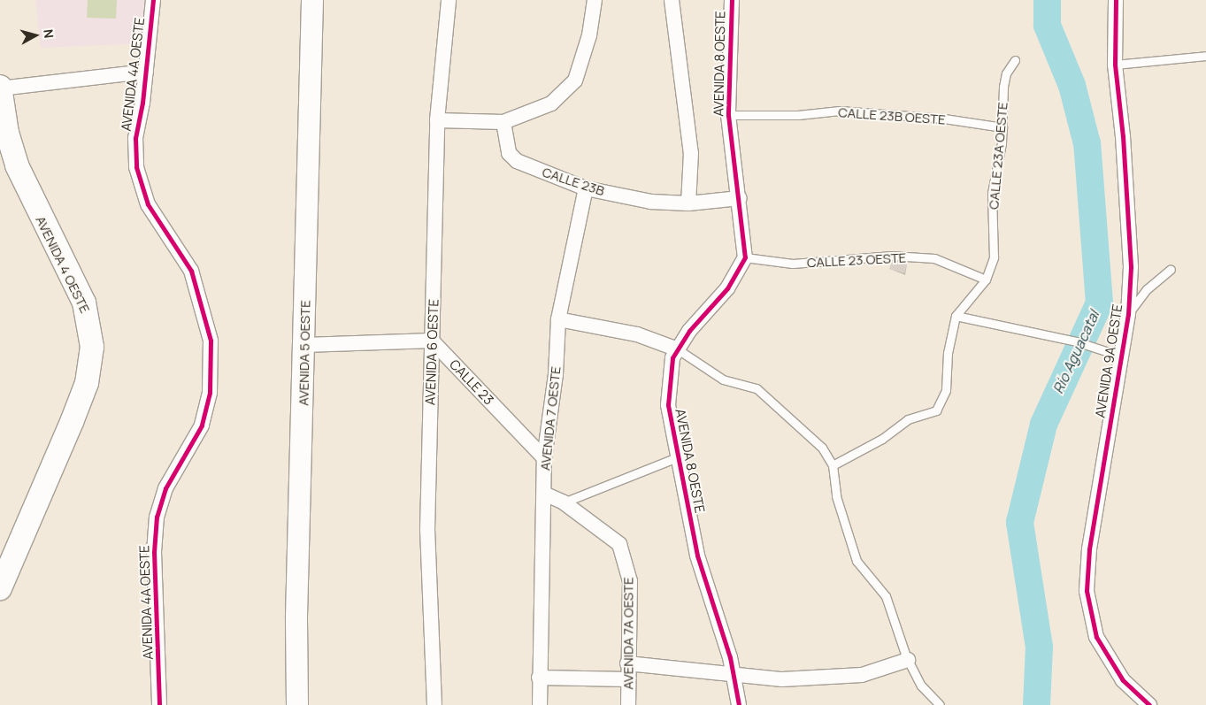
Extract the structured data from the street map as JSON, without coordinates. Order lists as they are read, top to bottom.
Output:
{
  "streets": {
    "main road": ["AVENIDA 4 OESTE"],
    "street": [
      "AVENIDA 8 OESTE",
      "AVENIDA 4A OESTE",
      "CALLE 23B",
      "AVENIDA 6 OESTE",
      "AVENIDA 5 OESTE",
      "AVENIDA 9A OESTE",
      "CALLE 23",
      "AVENIDA 7 OESTE",
      "AVENIDA 7A OESTE"
    ],
    "lane": ["CALLE 23B OESTE", "CALLE 23A OESTE", "CALLE 23 OESTE"]
  },
  "crossings": [
    ["AVENIDA 8 OESTE", "CALLE 23B OESTE"],
    ["AVENIDA 8 OESTE", "CALLE 23B"],
    ["AVENIDA 8 OESTE", "CALLE 23 OESTE"],
    ["CALLE 23B OESTE", "CALLE 23A OESTE"],
    ["CALLE 23A OESTE", "CALLE 23 OESTE"],
    ["CALLE 23B", "AVENIDA 7 OESTE"],
    ["AVENIDA 6 OESTE", "CALLE 23"],
    ["CALLE 23", "AVENIDA 7 OESTE"],
    ["AVENIDA 7 OESTE", "AVENIDA 7A OESTE"]
  ],
  "water": ["Río Aguacatal"],
  "north": "right"
}
